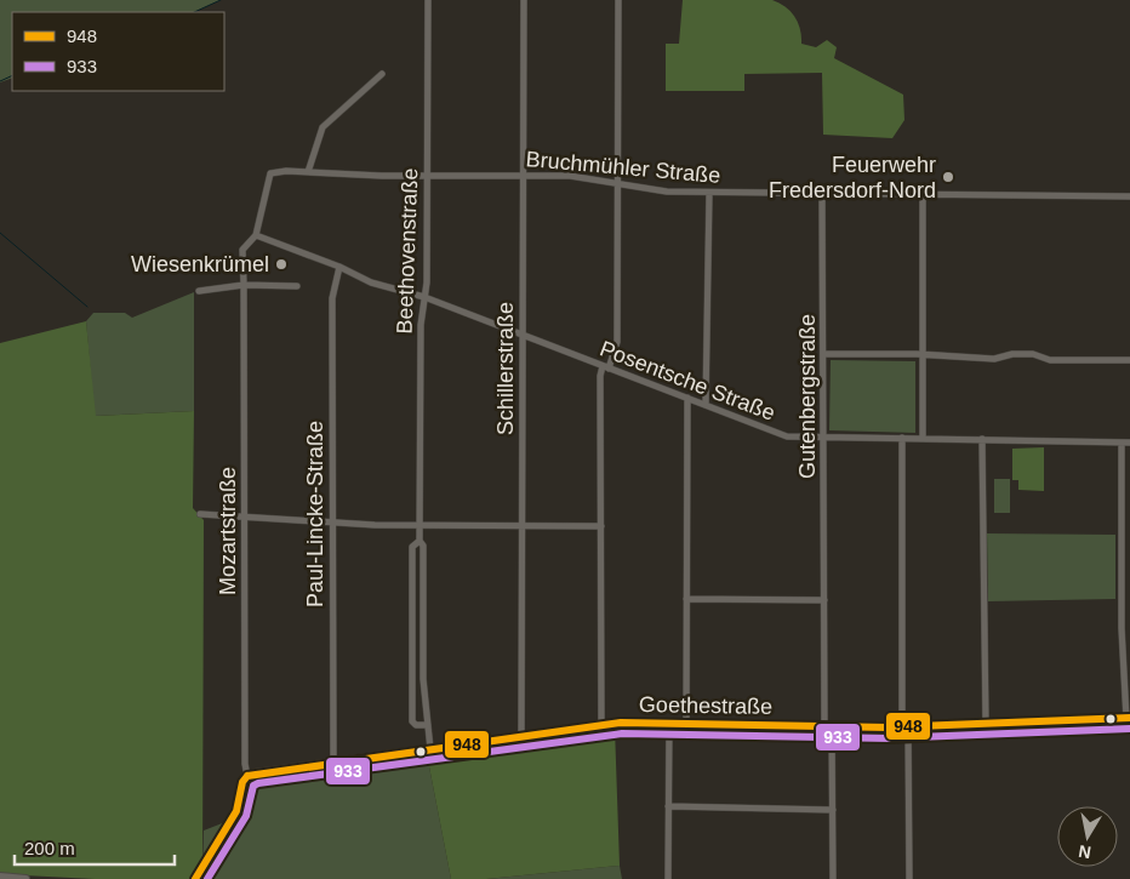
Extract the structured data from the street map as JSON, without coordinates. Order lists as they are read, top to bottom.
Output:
{
  "streets": {
    "street": [
      "Bruchmühler Straße",
      "Beethovenstraße",
      "Schillerstraße",
      "Posentsche Straße",
      "Gutenbergstraße",
      "Paul-Lincke-Straße",
      "Mozartstraße",
      "Goethestraße"
    ]
  },
  "crossings": [
    ["Bruchmühler Straße", "Beethovenstraße"],
    ["Bruchmühler Straße", "Schillerstraße"],
    ["Bruchmühler Straße", "Posentsche Straße"],
    ["Bruchmühler Straße", "Gutenbergstraße"],
    ["Bruchmühler Straße", "Mozartstraße"],
    ["Beethovenstraße", "Posentsche Straße"],
    ["Beethovenstraße", "Goethestraße"],
    ["Schillerstraße", "Posentsche Straße"],
    ["Schillerstraße", "Goethestraße"],
    ["Posentsche Straße", "Gutenbergstraße"],
    ["Posentsche Straße", "Paul-Lincke-Straße"],
    ["Gutenbergstraße", "Goethestraße"],
    ["Paul-Lincke-Straße", "Goethestraße"],
    ["Mozartstraße", "Goethestraße"]
  ],
  "places": ["Feuerwehr Fredersdorf-Nord", "Wiesenkrümel"],
  "lines": ["transit line 948", "transit line 933"],
  "legend": ["948", "933"],
  "scale_bar": "200 m",
  "north": "bottom"
}
